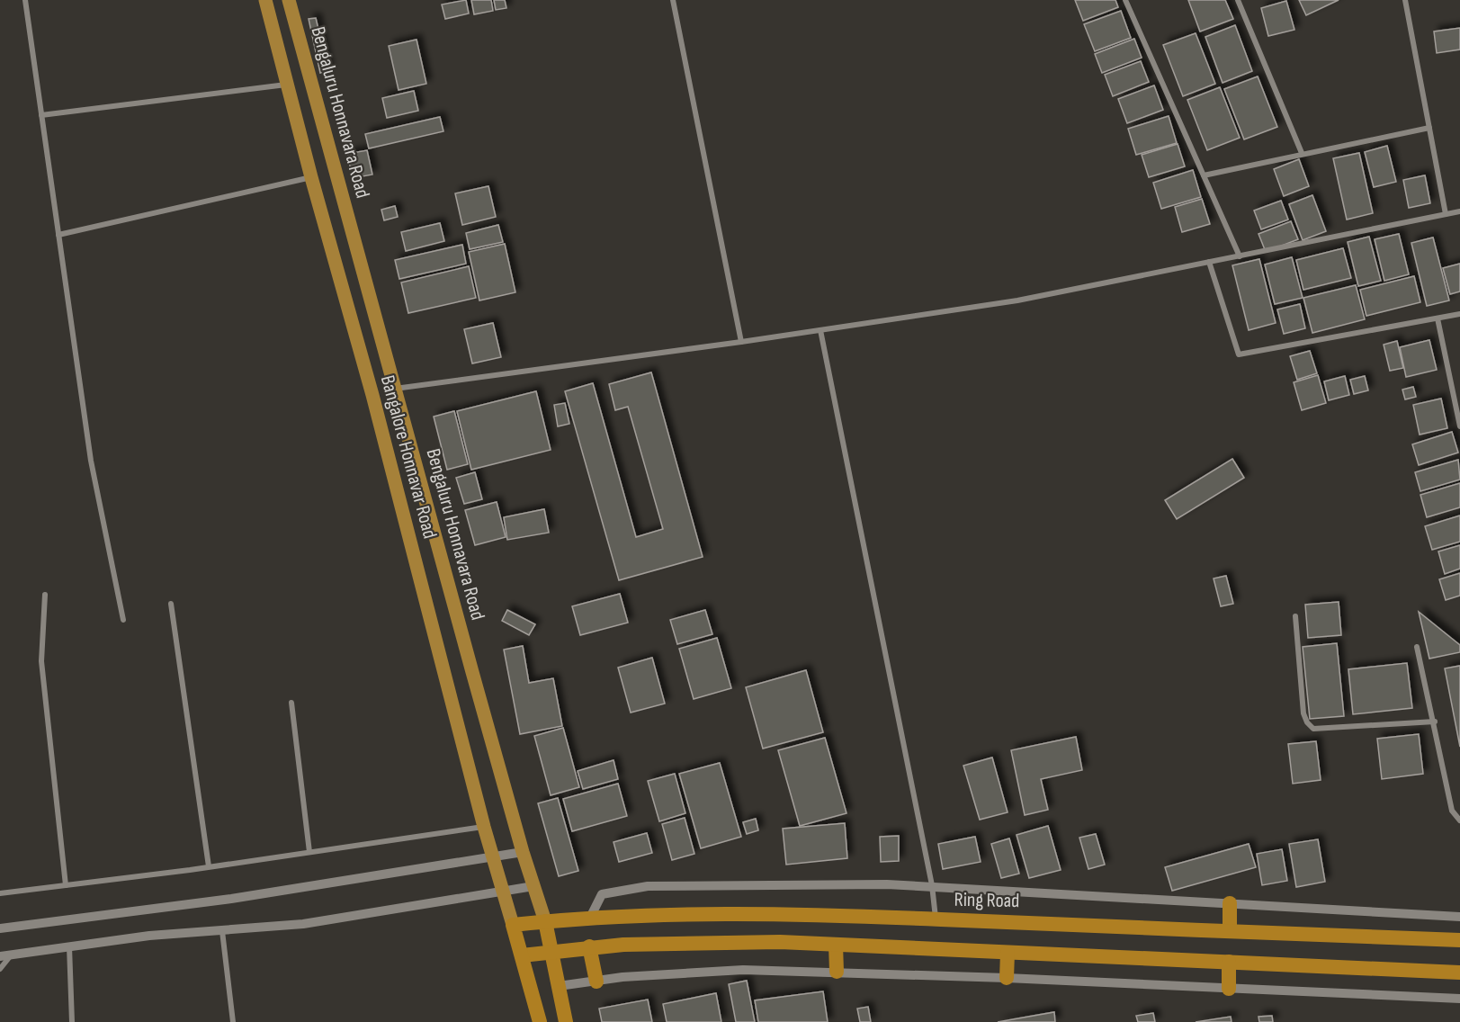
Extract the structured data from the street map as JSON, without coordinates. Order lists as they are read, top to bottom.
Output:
{
  "streets": {
    "highway": ["Ring Road"],
    "main road": ["Bengaluru Honnavara Road", "Bangalore Honnavar Road"]
  },
  "crossings": [
    ["Bengaluru Honnavara Road", "Ring Road"],
    ["Bangalore Honnavar Road", "Ring Road"]
  ]
}
